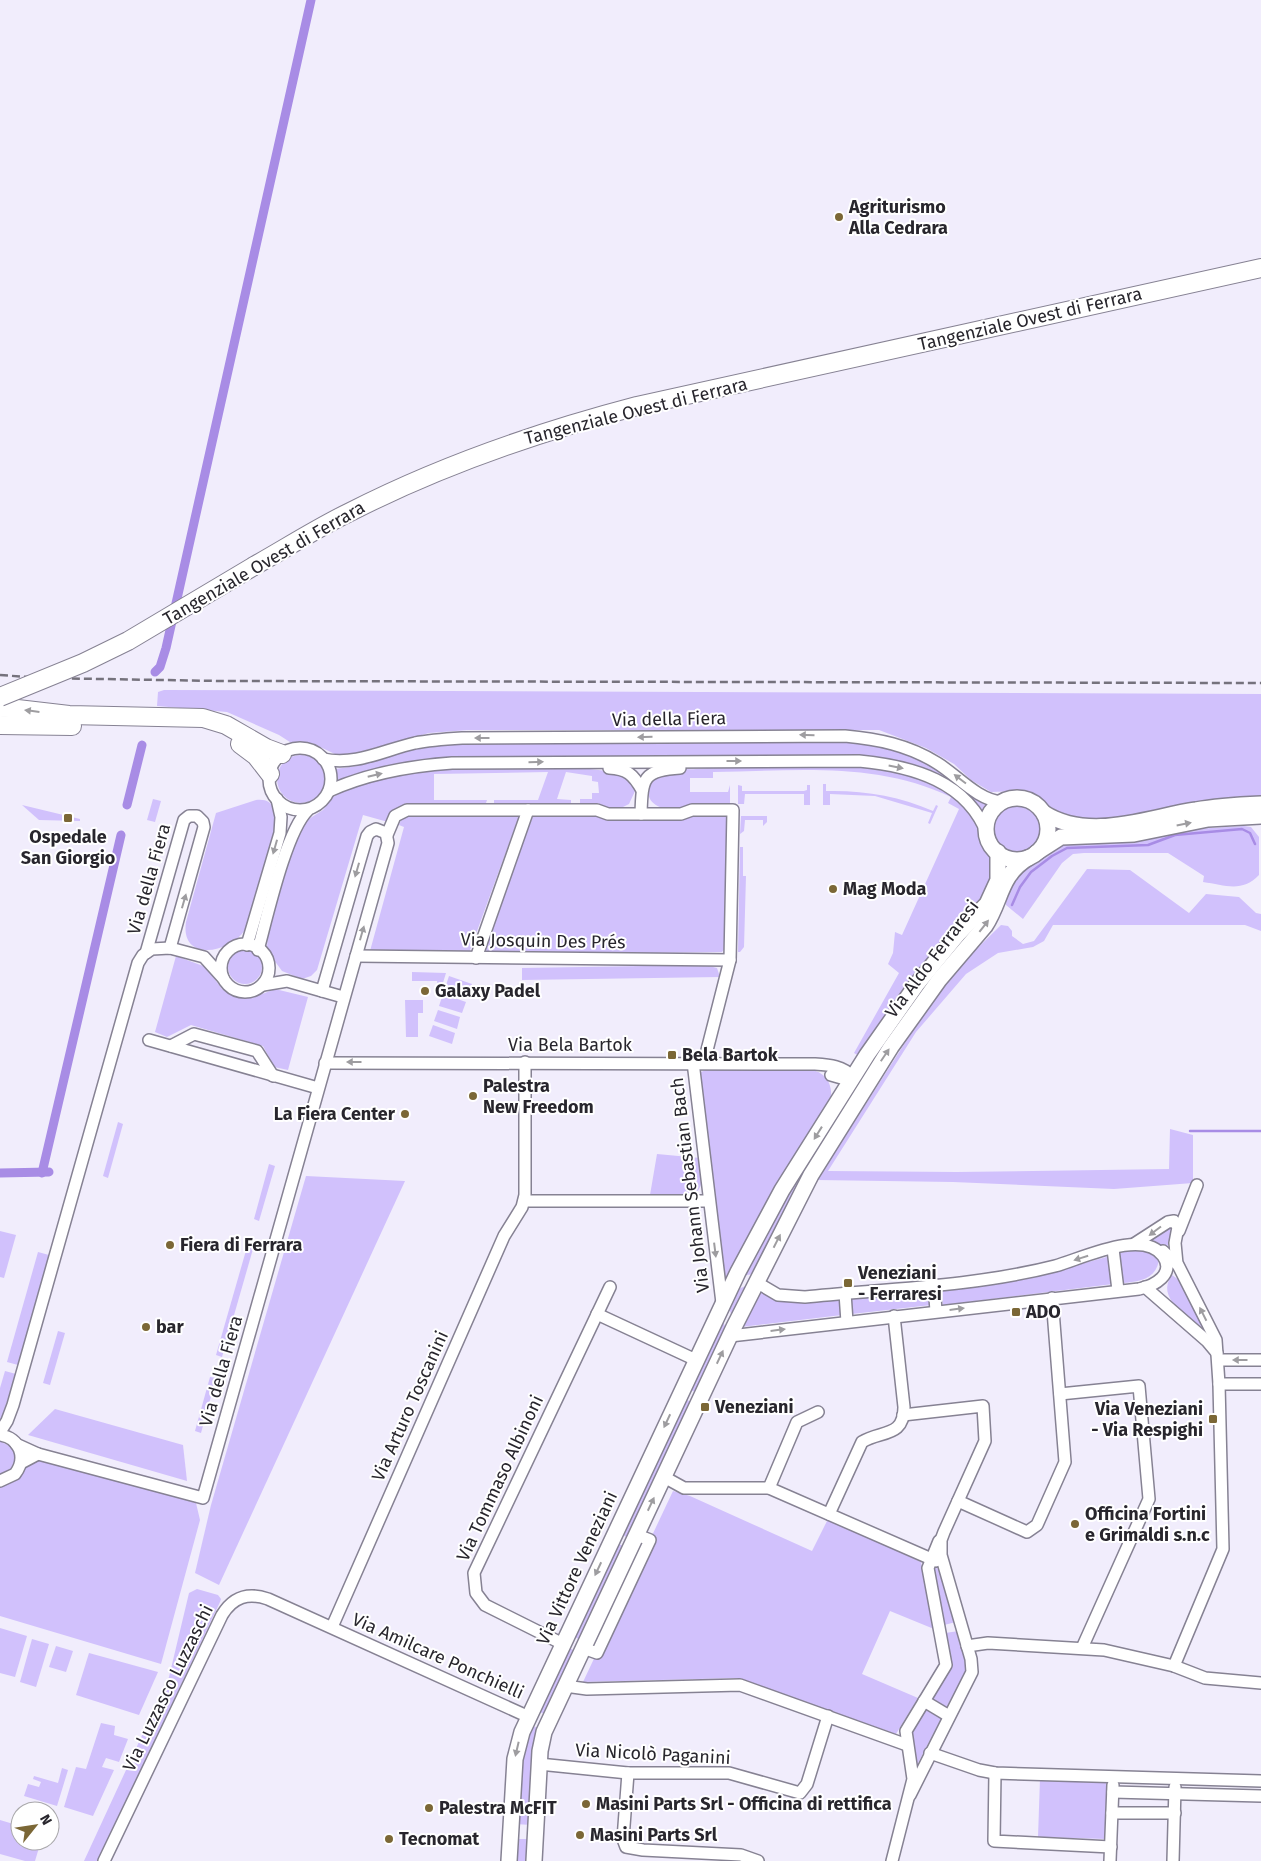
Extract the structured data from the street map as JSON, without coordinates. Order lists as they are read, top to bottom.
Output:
{
  "streets": {
    "highway": ["Tangenziale Ovest di Ferrara"],
    "main road": ["Via Aldo Ferraresi", "Via Vittore Veneziani"],
    "street": [
      "Via della Fiera",
      "Via Josquin Des Prés",
      "Via Bela Bartok",
      "Via Johann Sebastian Bach",
      "Via Arturo Toscanini",
      "Via Tommaso Albinoni",
      "Via Amilcare Ponchielli",
      "Via Luzzasco Luzzaschi",
      "Via Nicolò Paganini"
    ]
  },
  "crossings": [
    ["Via della Fiera", "Via Josquin Des Prés"],
    ["Via della Fiera", "Via Aldo Ferraresi"],
    ["Via della Fiera", "Via Bela Bartok"],
    ["Via della Fiera", "Via Johann Sebastian Bach"],
    ["Via Josquin Des Prés", "Via Johann Sebastian Bach"],
    ["Via Aldo Ferraresi", "Via Bela Bartok"],
    ["Via Aldo Ferraresi", "Via Vittore Veneziani"],
    ["Via Bela Bartok", "Via Johann Sebastian Bach"],
    ["Via Bela Bartok", "Via Arturo Toscanini"],
    ["Via Johann Sebastian Bach", "Via Vittore Veneziani"],
    ["Via Arturo Toscanini", "Via Amilcare Ponchielli"],
    ["Via Arturo Toscanini", "Via Luzzasco Luzzaschi"],
    ["Via Tommaso Albinoni", "Via Vittore Veneziani"],
    ["Via Vittore Veneziani", "Via Amilcare Ponchielli"],
    ["Via Amilcare Ponchielli", "Via Luzzasco Luzzaschi"]
  ],
  "places": {
    "other": [
      "Agriturismo Alla Cedrara",
      "Mag Moda",
      "Galaxy Padel",
      "Palestra New Freedom",
      "La Fiera Center",
      "Fiera di Ferrara",
      "bar",
      "Officina Fortini e Grimaldi s.n.c",
      "Masini Parts Srl - Officina di rettifica",
      "Palestra McFIT",
      "Masini Parts Srl",
      "Tecnomat"
    ],
    "transit": [
      "Ospedale San Giorgio",
      "Bela Bartok",
      "Veneziani - Ferraresi",
      "ADO",
      "Veneziani",
      "Via Veneziani - Via Respighi"
    ]
  },
  "north": "top right"
}
